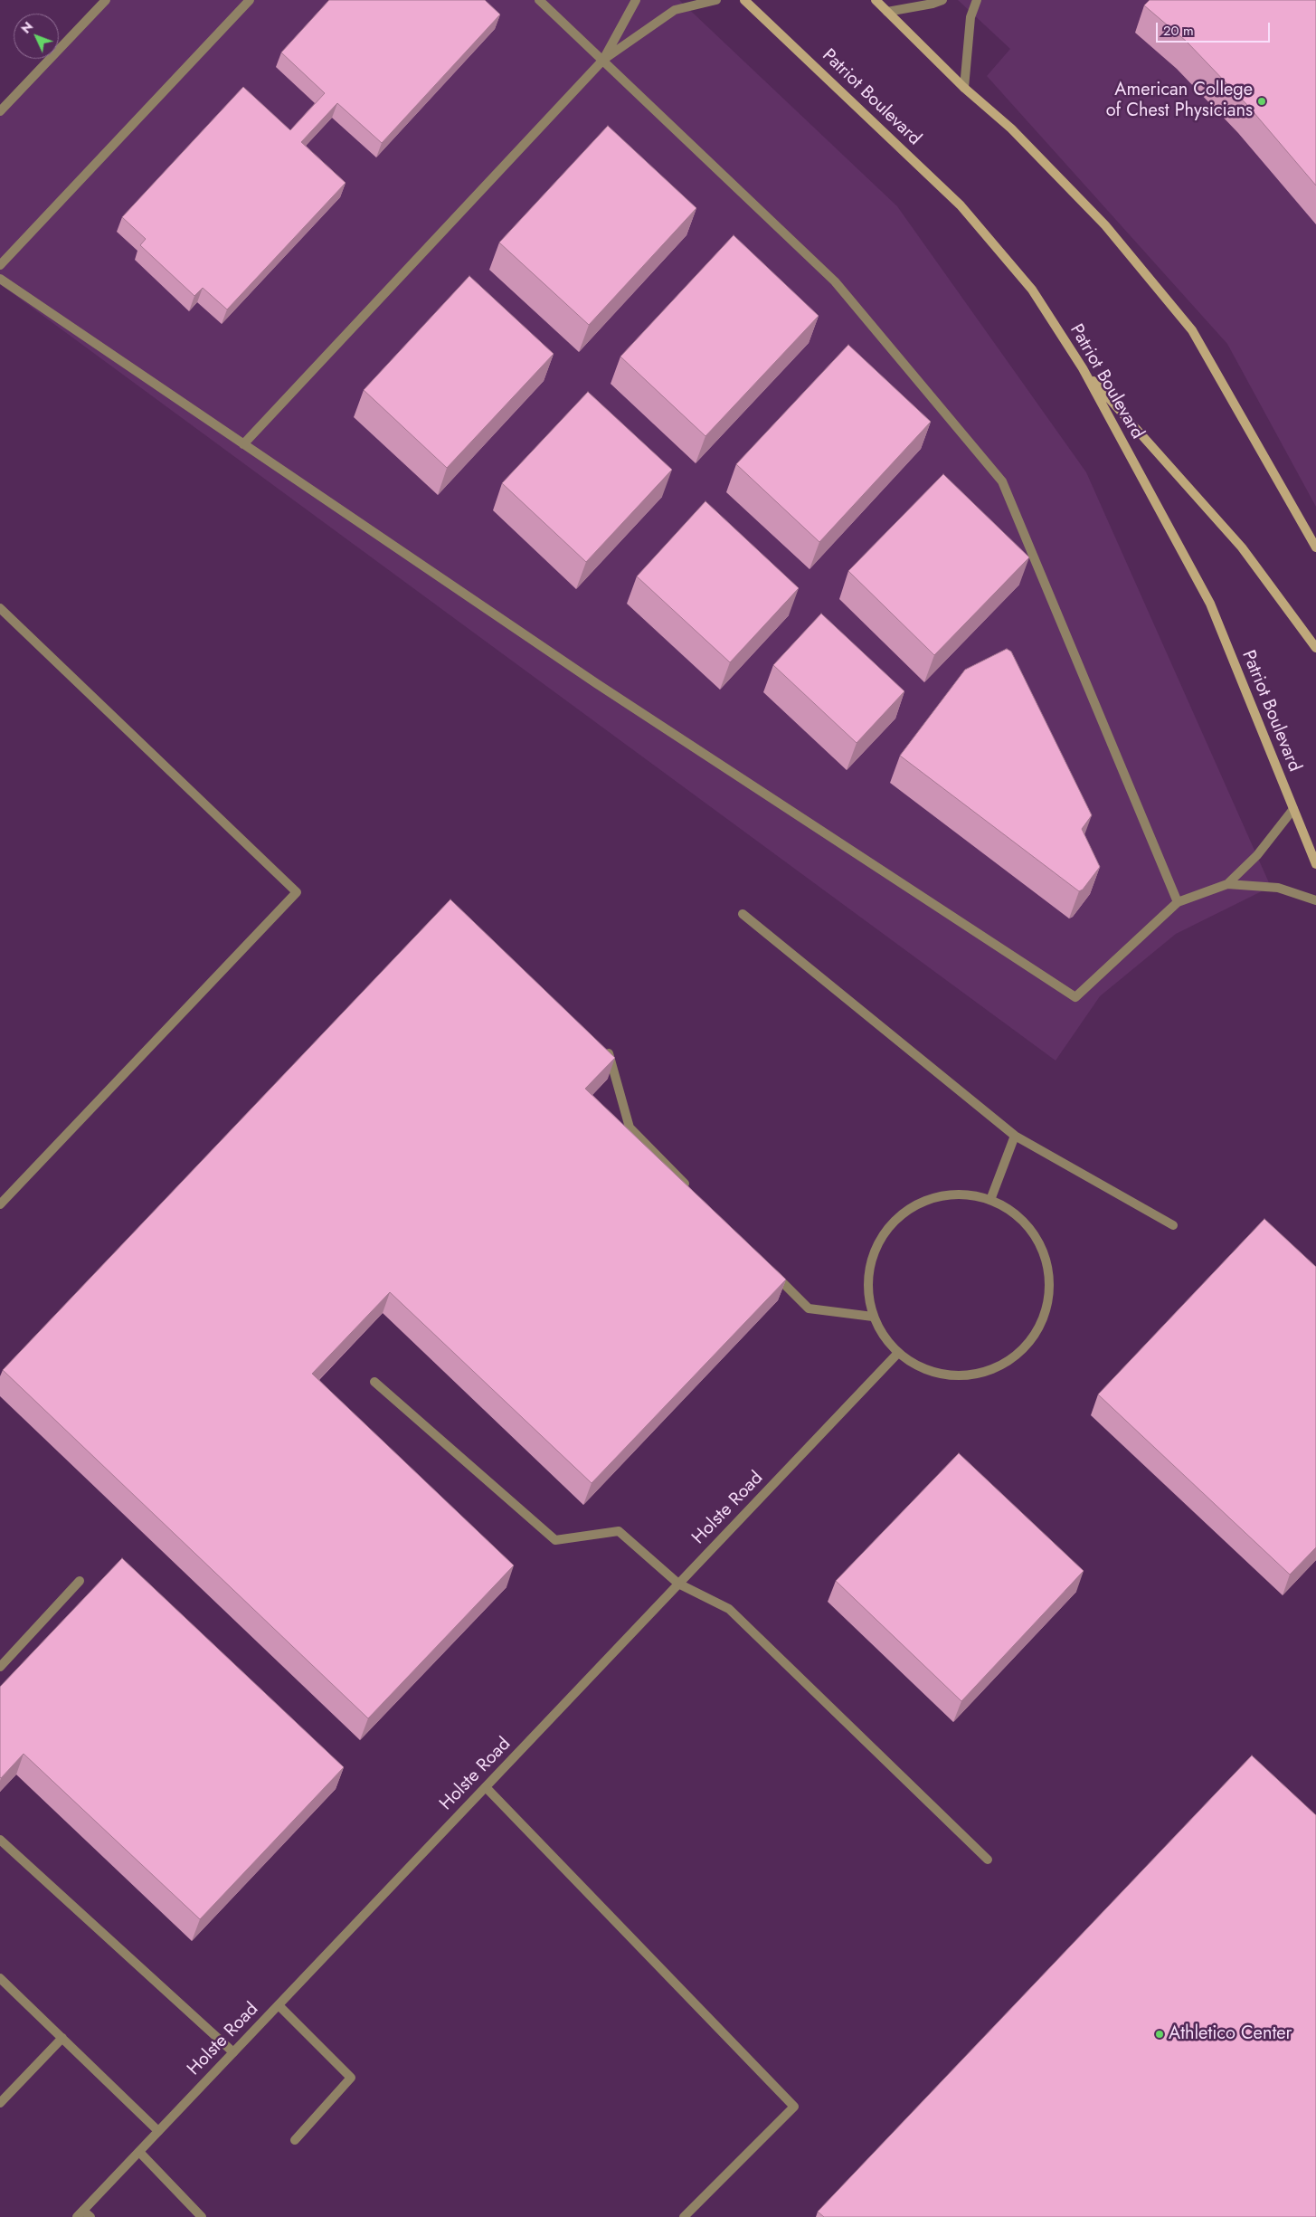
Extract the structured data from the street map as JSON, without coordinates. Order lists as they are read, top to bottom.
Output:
{
  "streets": {
    "main road": ["Patriot Boulevard"],
    "street": ["Holste Road"]
  },
  "places": ["American College of Chest Physicians", "Athletico Center"],
  "scale_bar": "20 m",
  "north": "top left"
}
